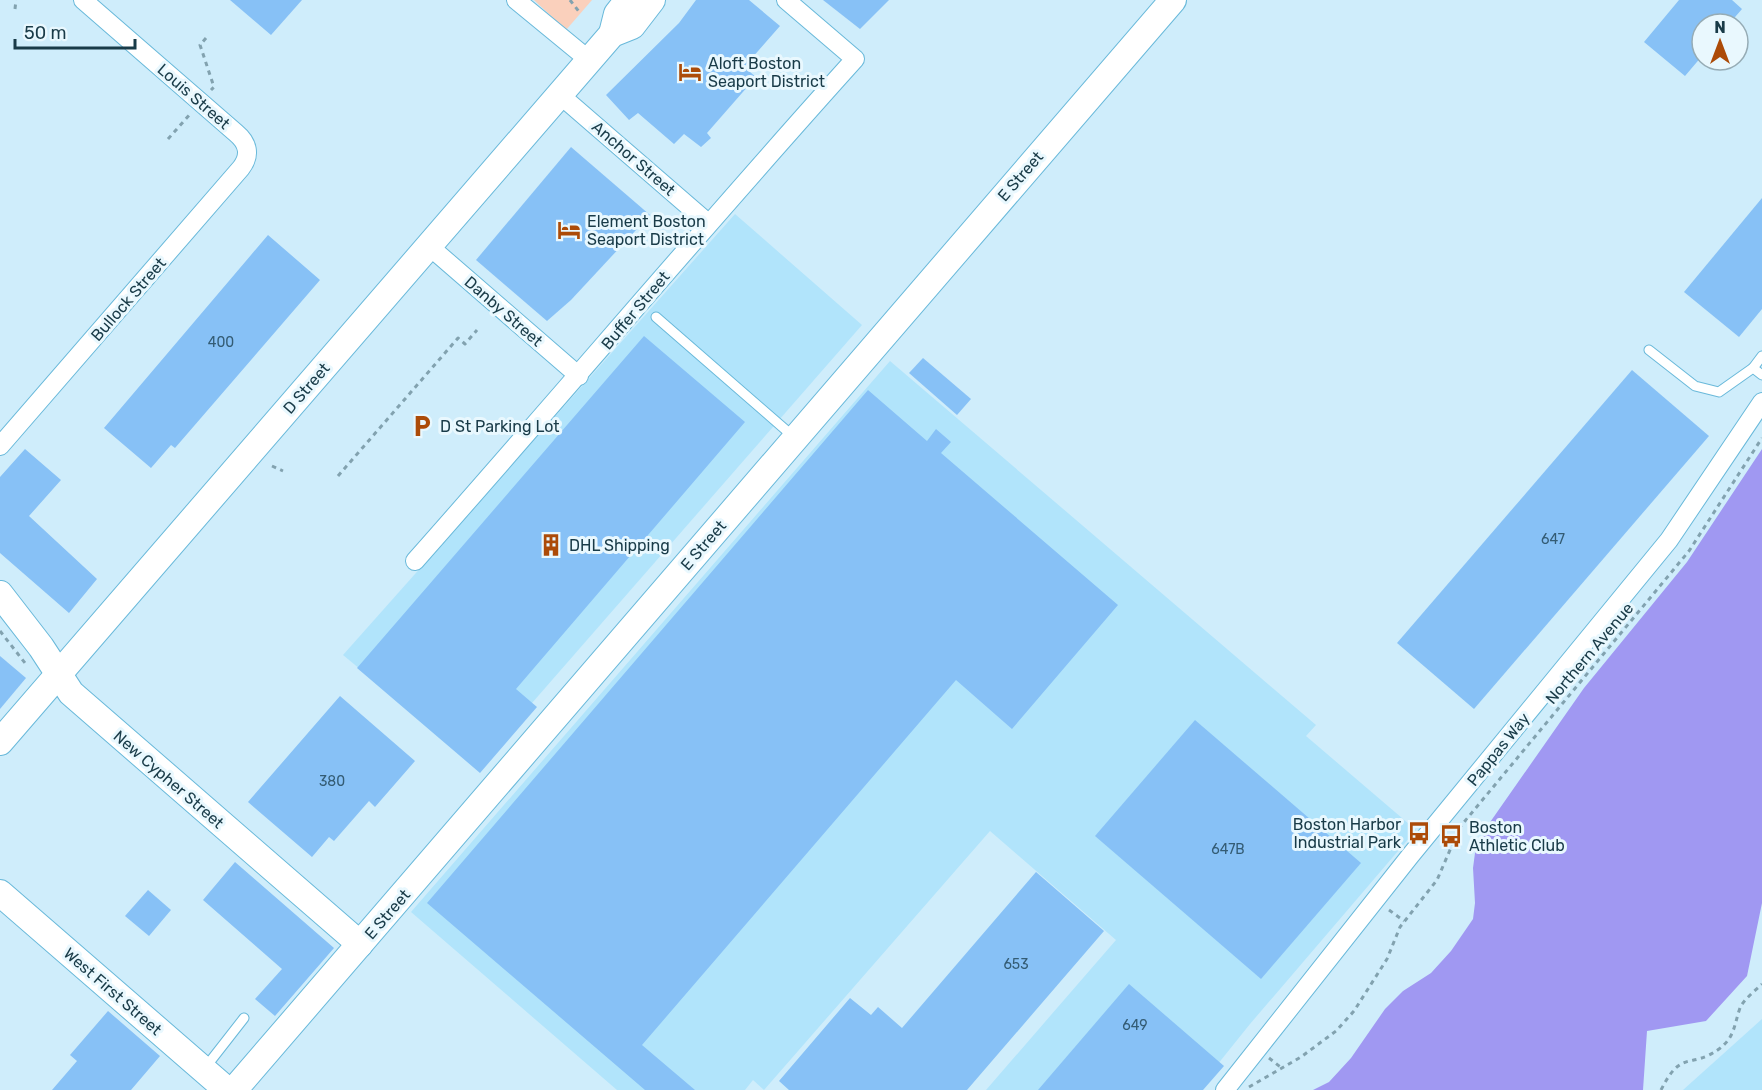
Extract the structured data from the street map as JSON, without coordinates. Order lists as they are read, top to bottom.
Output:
{
  "streets": {
    "street": [
      "Louis Street",
      "Anchor Street",
      "E Street",
      "Bullock Street",
      "Buffer Street",
      "Danby Street",
      "D Street",
      "Pappas Way",
      "New Cypher Street",
      "West First Street"
    ],
    "path": ["Northern Avenue"]
  },
  "crossings": [
    ["Louis Street", "Bullock Street"],
    ["Anchor Street", "Buffer Street"],
    ["Anchor Street", "D Street"],
    ["E Street", "New Cypher Street"],
    ["Buffer Street", "Danby Street"],
    ["Danby Street", "D Street"],
    ["D Street", "New Cypher Street"]
  ],
  "places": {
    "hotel": ["Aloft Boston Seaport District", "Element Boston Seaport District"],
    "parking": ["D St Parking Lot"],
    "building": ["DHL Shipping"],
    "bus stop": ["Boston Harbor Industrial Park", "Boston Athletic Club"]
  },
  "house_numbers": [
    "400",
    "647",
    "380",
    "647B",
    "653",
    "649"
  ],
  "scale_bar": "50 m",
  "north": "top"
}
